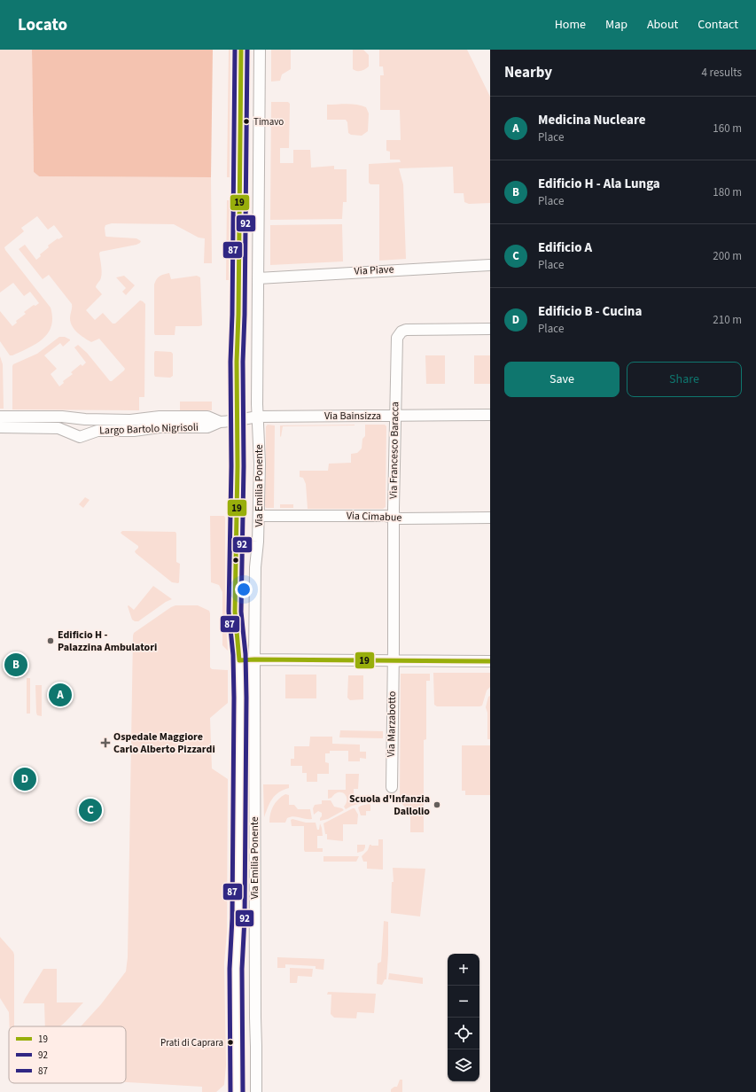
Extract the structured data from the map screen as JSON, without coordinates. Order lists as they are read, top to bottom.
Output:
{
  "streets": {
    "main road": ["Via Emilia Ponente"],
    "street": [
      "Via Piave",
      "Via Bainsizza",
      "Largo Bartolo Nigrisoli",
      "Via Francesco Baracca",
      "Via Cimabue",
      "Via Marzabotto"
    ]
  },
  "crossings": [
    ["Via Piave", "Via Emilia Ponente"],
    ["Via Bainsizza", "Largo Bartolo Nigrisoli"],
    ["Via Bainsizza", "Via Francesco Baracca"],
    ["Via Bainsizza", "Via Emilia Ponente"],
    ["Largo Bartolo Nigrisoli", "Via Emilia Ponente"],
    ["Via Francesco Baracca", "Via Cimabue"],
    ["Via Francesco Baracca", "Via Marzabotto"],
    ["Via Emilia Ponente", "Via Cimabue"]
  ],
  "places": {
    "other": [
      "Timavo",
      "Edificio H - Palazzina Ambulatori",
      "Scuola d'Infanzia Dallolio",
      "Prati di Caprara"
    ],
    "health": ["Ospedale Maggiore Carlo Alberto Pizzardi"]
  },
  "lines": ["transit line 19", "transit line 92", "transit line 87"],
  "legend": ["19", "92", "87"],
  "page": {
    "header": "Locato",
    "nav": [
      "Home",
      "Map",
      "About",
      "Contact"
    ],
    "heading": ["Nearby", "4 results"],
    "list": [
      {
        "mark": "A",
        "name": "Medicina Nucleare",
        "note": "Place",
        "value": "160 m"
      },
      {
        "mark": "B",
        "name": "Edificio H - Ala Lunga",
        "note": "Place",
        "value": "180 m"
      },
      {
        "mark": "C",
        "name": "Edificio A",
        "note": "Place",
        "value": "200 m"
      },
      {
        "mark": "D",
        "name": "Edificio B - Cucina",
        "note": "Place",
        "value": "210 m"
      }
    ],
    "buttons": ["Save", "Share"],
    "pins": [
      "B",
      "A",
      "D",
      "C"
    ],
    "map_buttons": ["+", "−"]
  }
}
